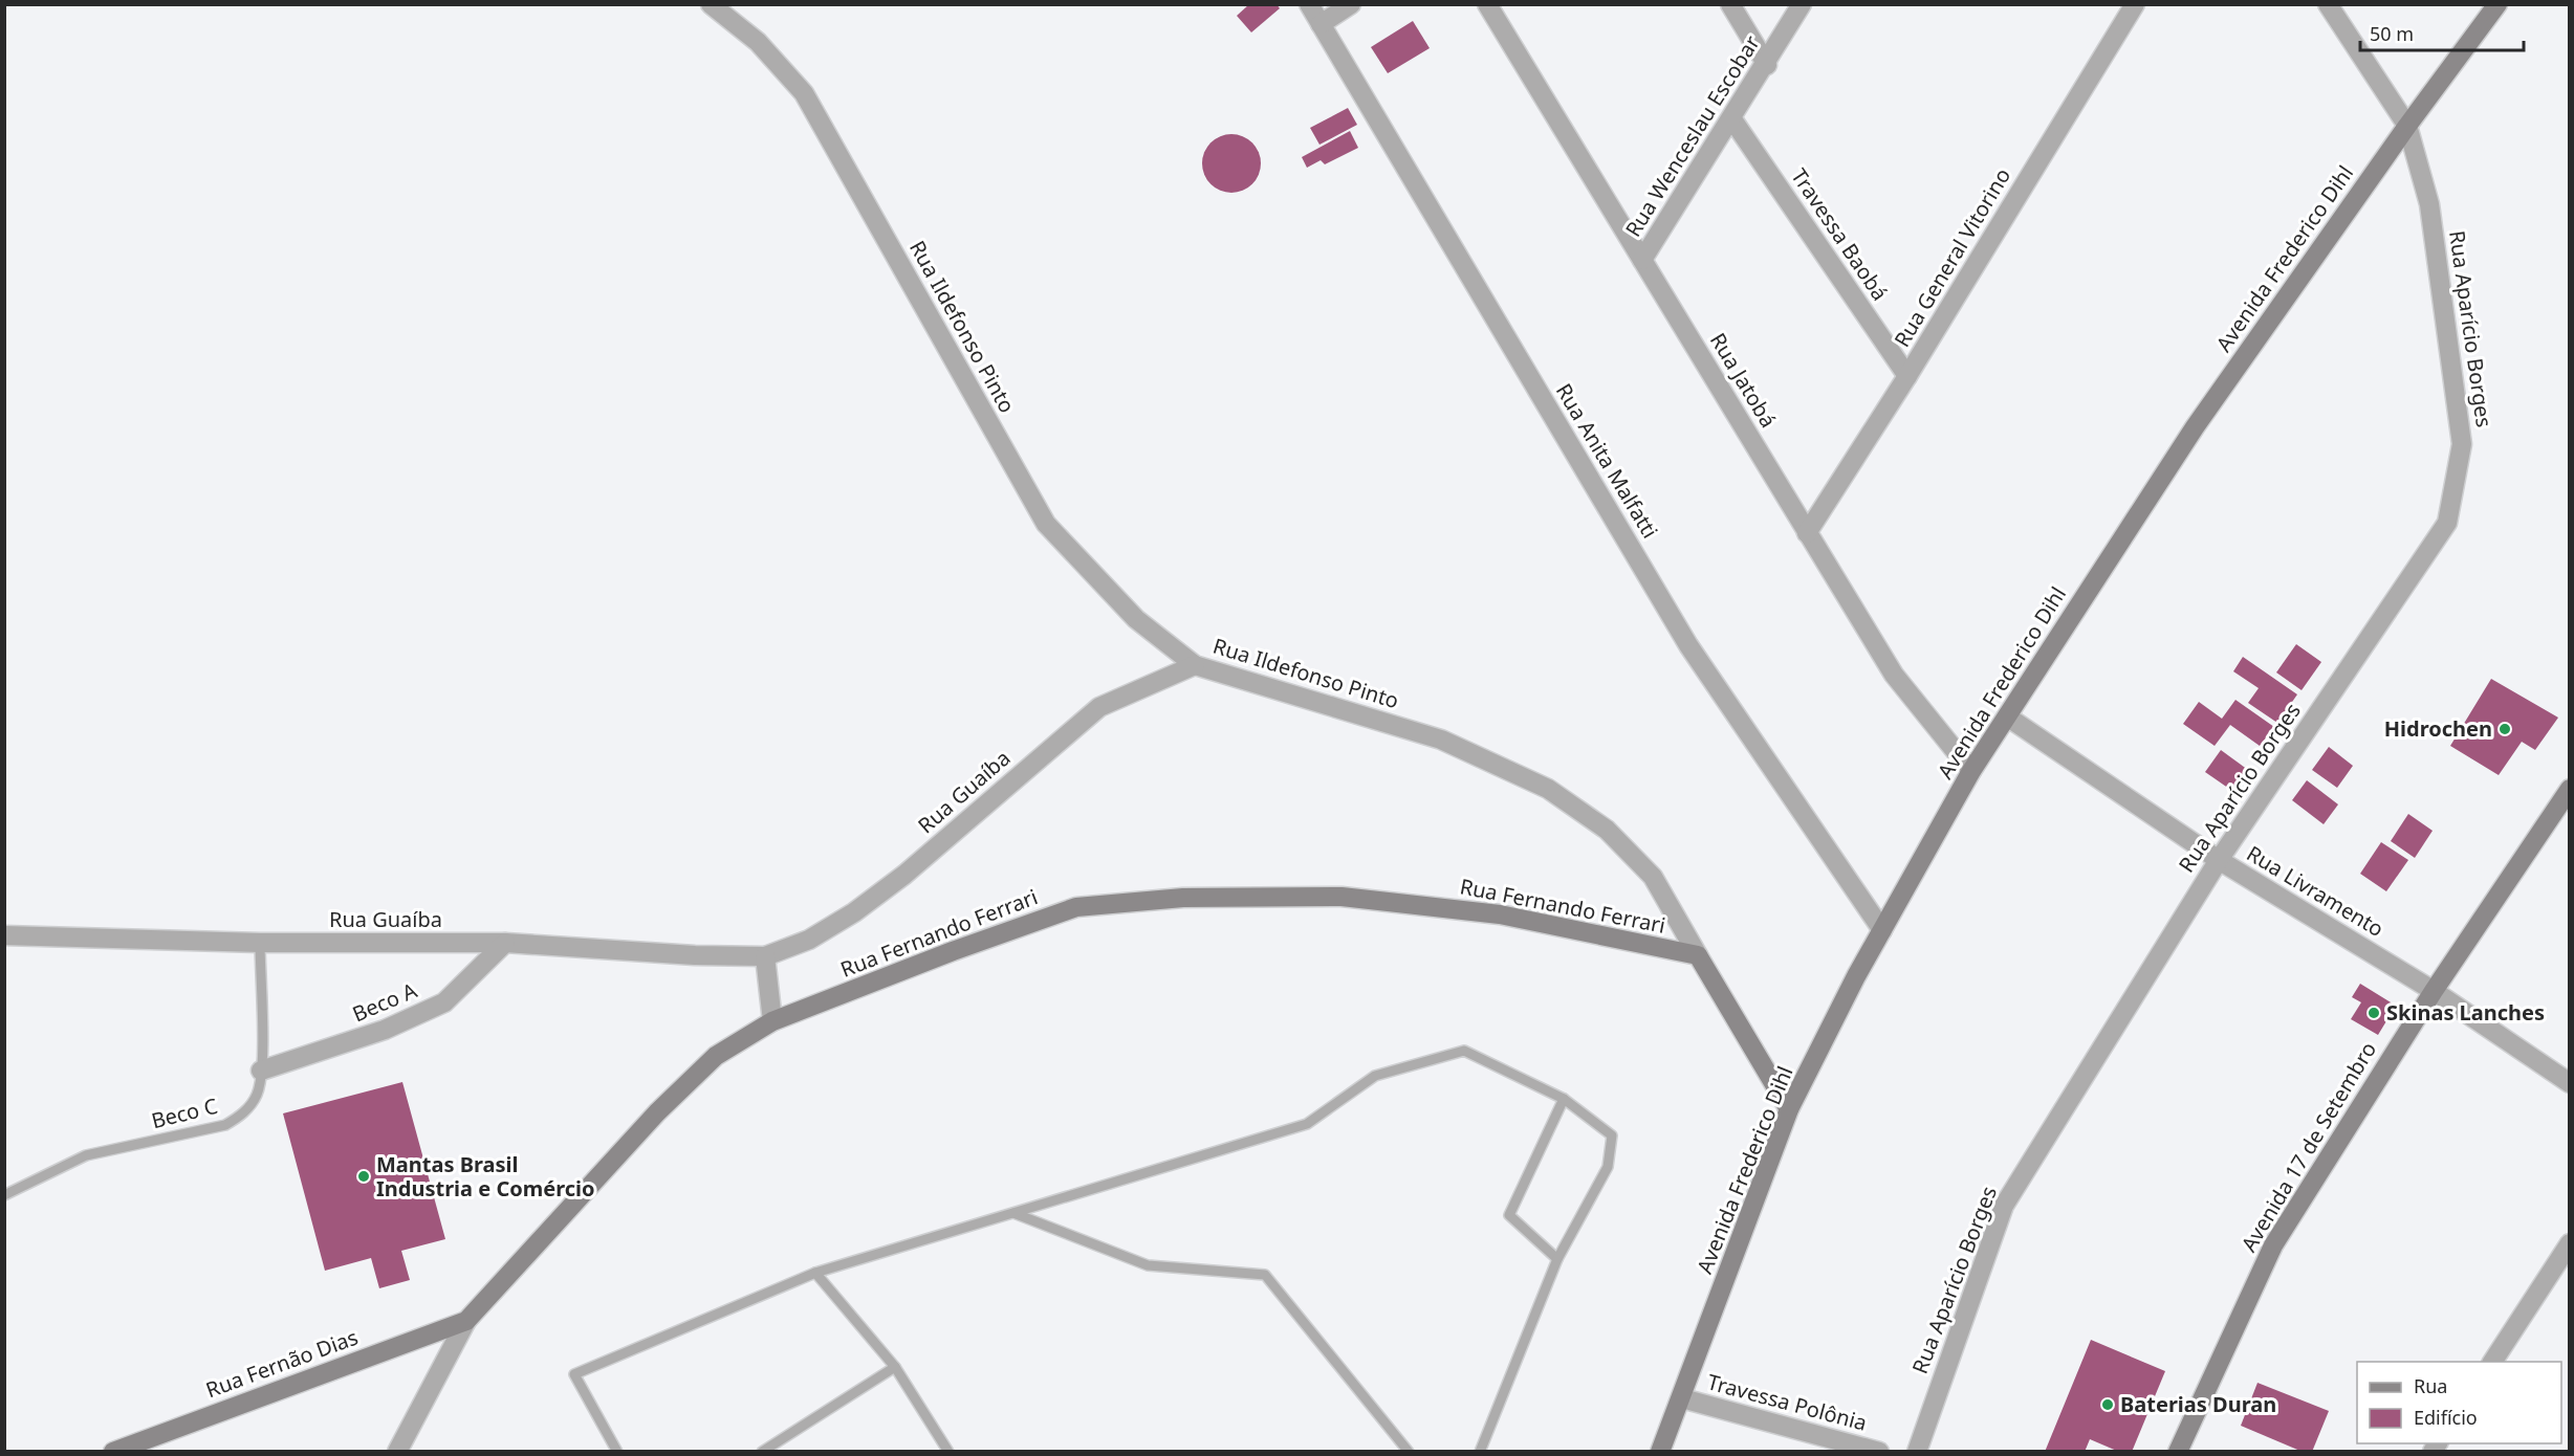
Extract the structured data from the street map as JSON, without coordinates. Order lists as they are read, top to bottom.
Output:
{
  "streets": {
    "main road": [
      "Avenida Frederico Dihl",
      "Rua Ildefonso Pinto",
      "Rua Fernando Ferrari",
      "Avenida 17 de Setembro",
      "Rua Fernão Dias"
    ],
    "street": [
      "Rua Wenceslau Escobar",
      "Travessa Baobá",
      "Rua General Vitorino",
      "Rua Aparício Borges",
      "Rua Jatobá",
      "Rua Anita Malfatti",
      "Rua Guaíba",
      "Rua Livramento",
      "Beco A",
      "Travessa Polônia"
    ],
    "lane": ["Beco C"]
  },
  "crossings": [
    ["Rua Wenceslau Escobar", "Travessa Baobá"],
    ["Rua Wenceslau Escobar", "Rua Jatobá"],
    ["Travessa Baobá", "Rua General Vitorino"],
    ["Rua General Vitorino", "Rua Jatobá"],
    ["Avenida Frederico Dihl", "Rua Ildefonso Pinto"],
    ["Avenida Frederico Dihl", "Rua Aparício Borges"],
    ["Avenida Frederico Dihl", "Rua Jatobá"],
    ["Avenida Frederico Dihl", "Rua Anita Malfatti"],
    ["Avenida Frederico Dihl", "Rua Livramento"],
    ["Avenida Frederico Dihl", "Travessa Polônia"],
    ["Rua Ildefonso Pinto", "Rua Guaíba"],
    ["Rua Ildefonso Pinto", "Rua Fernando Ferrari"],
    ["Rua Aparício Borges", "Rua Livramento"],
    ["Rua Guaíba", "Beco A"],
    ["Rua Guaíba", "Beco C"],
    ["Rua Livramento", "Avenida 17 de Setembro"],
    ["Rua Fernando Ferrari", "Rua Fernão Dias"],
    ["Beco A", "Beco C"]
  ],
  "places": [
    "Hidrochen",
    "Skinas Lanches",
    "Mantas Brasil Industria e Comércio",
    "Baterias Duran"
  ],
  "legend": ["Rua", "Edifício"],
  "scale_bar": "50 m"
}
